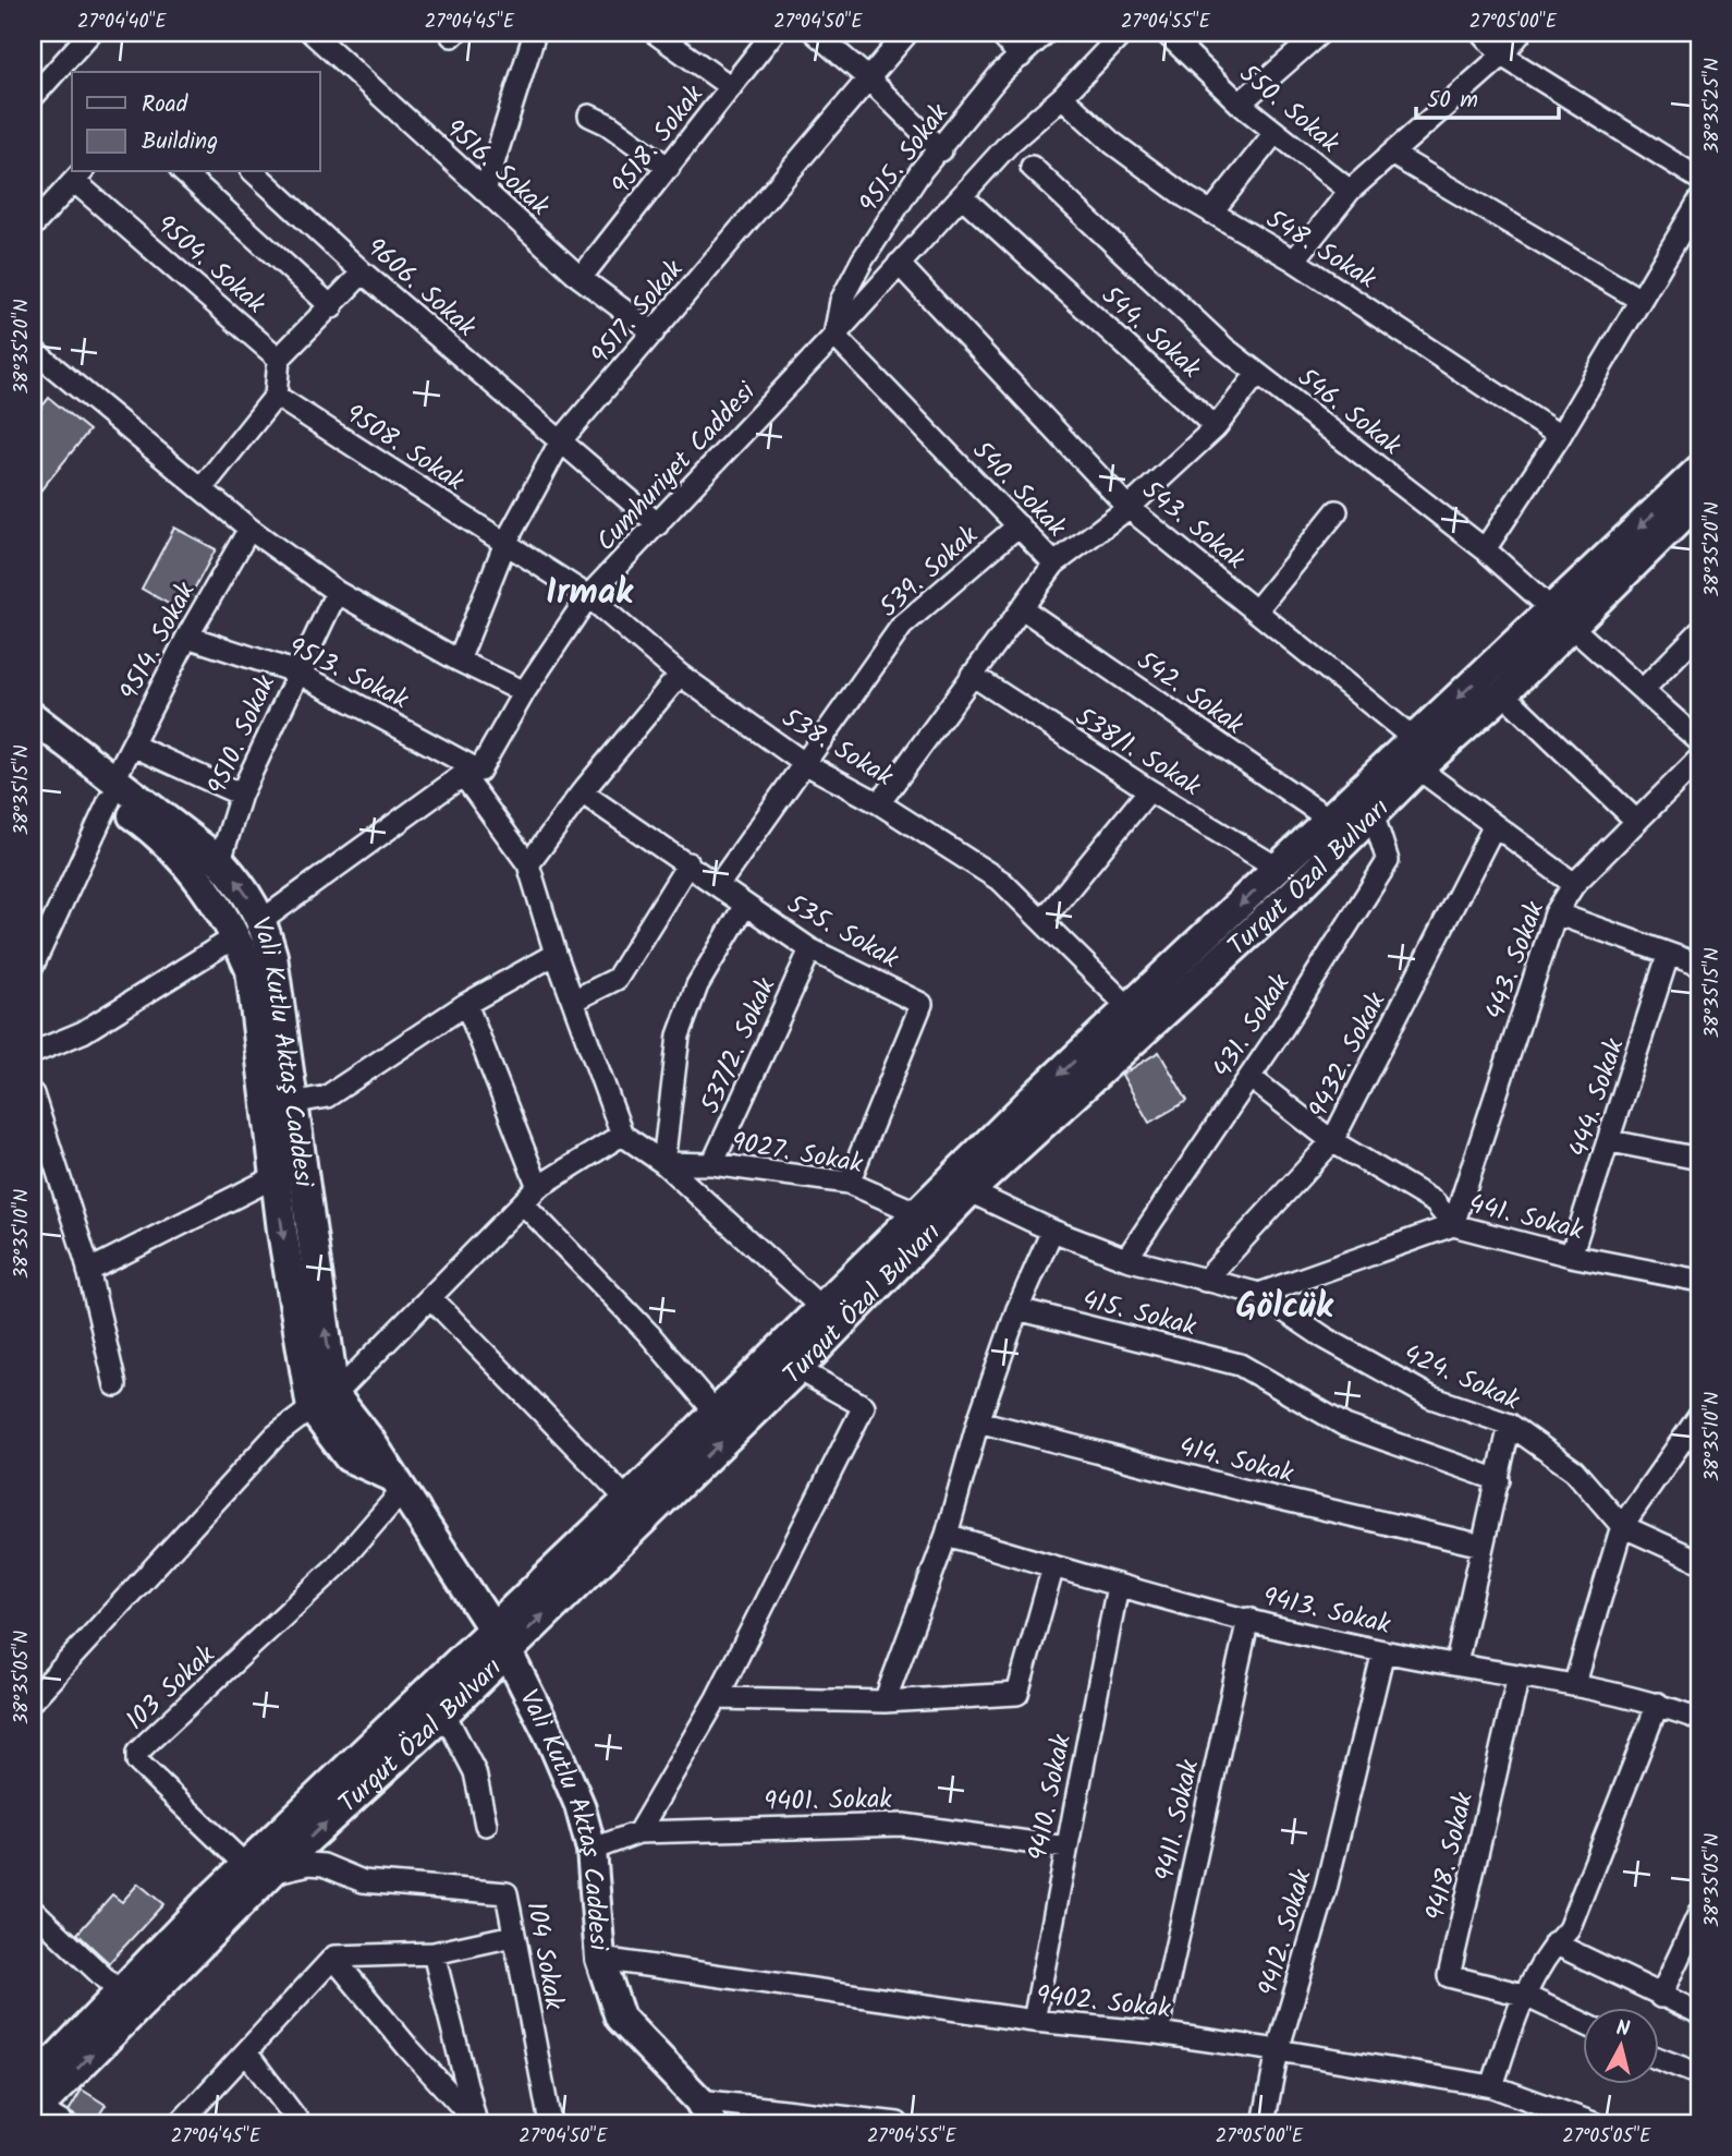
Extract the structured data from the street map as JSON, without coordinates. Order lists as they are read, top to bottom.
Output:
{
  "streets": {
    "street": [
      "550. Sokak",
      "9518. Sokak",
      "9515. Sokak",
      "9516. Sokak",
      "548. Sokak",
      "9504. Sokak",
      "9606. Sokak",
      "9517. Sokak",
      "544. Sokak",
      "546. Sokak",
      "9508. Sokak",
      "Cumhuriyet Caddesi",
      "540. Sokak",
      "543. Sokak",
      "539. Sokak",
      "9514. Sokak",
      "9513. Sokak",
      "542. Sokak",
      "9510. Sokak",
      "538. Sokak",
      "538/1. Sokak",
      "Turgut Özal Bulvarı",
      "535. Sokak",
      "443. Sokak",
      "431. Sokak",
      "537/2. Sokak",
      "Vali Kutlu Aktaş Caddesi",
      "9432. Sokak",
      "444. Sokak",
      "9027. Sokak",
      "441. Sokak",
      "415. Sokak",
      "424. Sokak",
      "414. Sokak",
      "9413. Sokak",
      "103 Sokak",
      "9410. Sokak",
      "9401. Sokak",
      "9411. Sokak",
      "9418. Sokak",
      "9412. Sokak",
      "104 Sokak",
      "9402. Sokak"
    ]
  },
  "crossings": [
    ["9518. Sokak", "9516. Sokak"],
    ["9515. Sokak", "Cumhuriyet Caddesi"],
    ["9515. Sokak", "540. Sokak"],
    ["9516. Sokak", "9517. Sokak"],
    ["548. Sokak", "Cumhuriyet Caddesi"],
    ["9606. Sokak", "9517. Sokak"],
    ["9606. Sokak", "Cumhuriyet Caddesi"],
    ["9517. Sokak", "9508. Sokak"],
    ["9517. Sokak", "538. Sokak"],
    ["544. Sokak", "Cumhuriyet Caddesi"],
    ["546. Sokak", "Turgut Özal Bulvarı"],
    ["9508. Sokak", "538. Sokak"],
    ["Cumhuriyet Caddesi", "540. Sokak"],
    ["Cumhuriyet Caddesi", "543. Sokak"],
    ["Cumhuriyet Caddesi", "9513. Sokak"],
    ["Cumhuriyet Caddesi", "538. Sokak"],
    ["Cumhuriyet Caddesi", "Vali Kutlu Aktaş Caddesi"],
    ["540. Sokak", "539. Sokak"],
    ["540. Sokak", "542. Sokak"],
    ["540. Sokak", "538. Sokak"],
    ["540. Sokak", "538/1. Sokak"],
    ["543. Sokak", "Turgut Özal Bulvarı"],
    ["539. Sokak", "538. Sokak"],
    ["539. Sokak", "535. Sokak"],
    ["9514. Sokak", "9513. Sokak"],
    ["9514. Sokak", "Vali Kutlu Aktaş Caddesi"],
    ["9513. Sokak", "9510. Sokak"],
    ["542. Sokak", "Turgut Özal Bulvarı"],
    ["9510. Sokak", "Vali Kutlu Aktaş Caddesi"],
    ["538. Sokak", "Turgut Özal Bulvarı"],
    ["538/1. Sokak", "Turgut Özal Bulvarı"],
    ["Turgut Özal Bulvarı", "431. Sokak"],
    ["Turgut Özal Bulvarı", "Vali Kutlu Aktaş Caddesi"],
    ["Turgut Özal Bulvarı", "9027. Sokak"],
    ["Turgut Özal Bulvarı", "424. Sokak"],
    ["Turgut Özal Bulvarı", "103 Sokak"],
    ["Turgut Özal Bulvarı", "104 Sokak"],
    ["535. Sokak", "537/2. Sokak"],
    ["535. Sokak", "9027. Sokak"],
    ["443. Sokak", "441. Sokak"],
    ["431. Sokak", "424. Sokak"],
    ["537/2. Sokak", "9027. Sokak"],
    ["Vali Kutlu Aktaş Caddesi", "103 Sokak"],
    ["Vali Kutlu Aktaş Caddesi", "9401. Sokak"],
    ["Vali Kutlu Aktaş Caddesi", "9402. Sokak"],
    ["9432. Sokak", "424. Sokak"],
    ["444. Sokak", "441. Sokak"],
    ["441. Sokak", "424. Sokak"],
    ["9413. Sokak", "9410. Sokak"],
    ["9413. Sokak", "9411. Sokak"],
    ["9413. Sokak", "9418. Sokak"],
    ["9413. Sokak", "9412. Sokak"],
    ["103 Sokak", "104 Sokak"],
    ["9410. Sokak", "9401. Sokak"],
    ["9410. Sokak", "9402. Sokak"],
    ["9411. Sokak", "9402. Sokak"],
    ["9412. Sokak", "9402. Sokak"]
  ],
  "districts": ["Irmak", "Gölcük"],
  "legend": ["Road", "Building"],
  "scale_bar": "50 m",
  "north": "top",
  "coordinates": [
    "27°04'40\"E",
    "27°04'45\"E",
    "27°04'50\"E",
    "27°04'55\"E",
    "27°05'00\"E",
    "38°35'25\"N",
    "38°35'20\"N",
    "38°35'15\"N",
    "38°35'10\"N",
    "38°35'05\"N",
    "27°05'05\"E"
  ]
}
